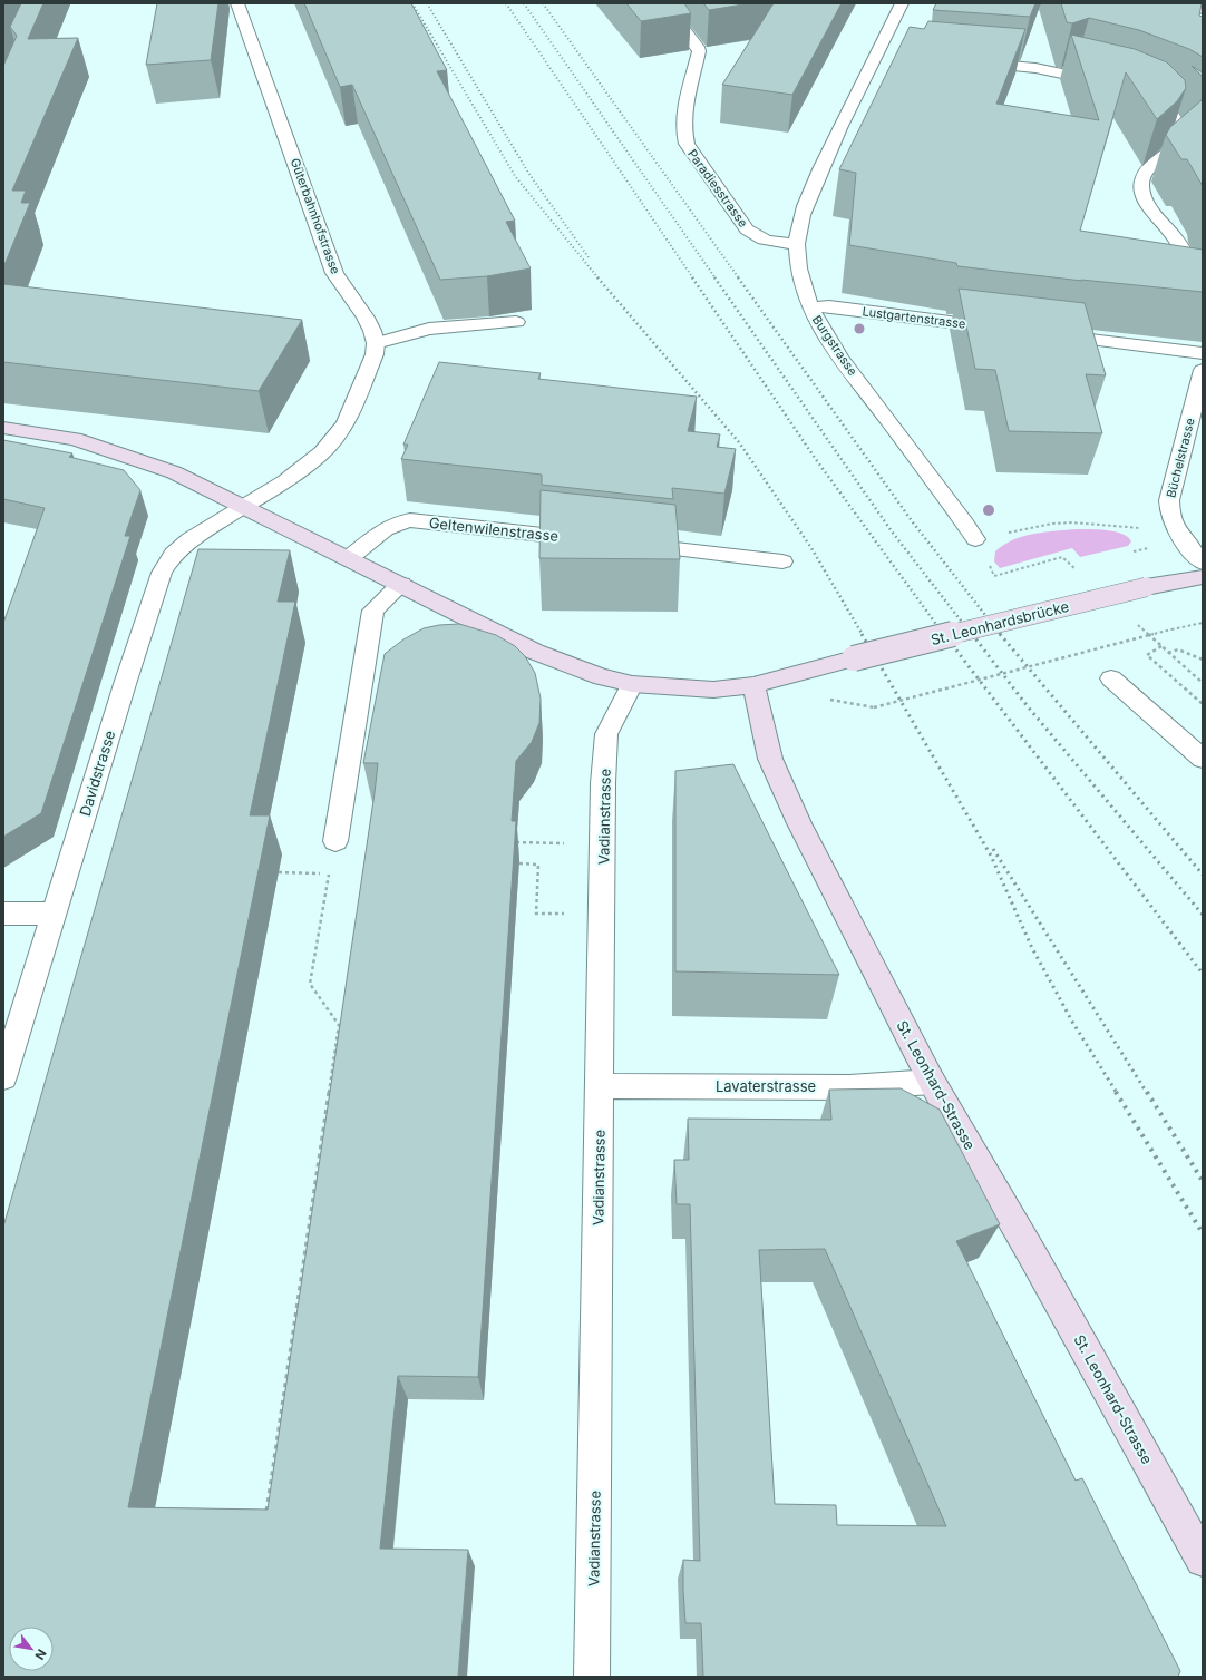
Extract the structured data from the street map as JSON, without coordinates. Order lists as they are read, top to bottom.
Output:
{
  "streets": {
    "main road": ["St. Leonhardsbrücke", "St. Leonhard-Strasse"],
    "street": [
      "Paradiesstrasse",
      "Güterbahnhofstrasse",
      "Lustgartenstrasse",
      "Burgstrasse",
      "Büchelstrasse",
      "Geltenwilenstrasse",
      "Davidstrasse",
      "Vadianstrasse",
      "Lavaterstrasse"
    ]
  },
  "crossings": [
    ["Paradiesstrasse", "Burgstrasse"],
    ["Lustgartenstrasse", "Burgstrasse"],
    ["St. Leonhardsbrücke", "St. Leonhard-Strasse"],
    ["Vadianstrasse", "Lavaterstrasse"],
    ["St. Leonhard-Strasse", "Lavaterstrasse"]
  ],
  "north": "bottom right"
}
